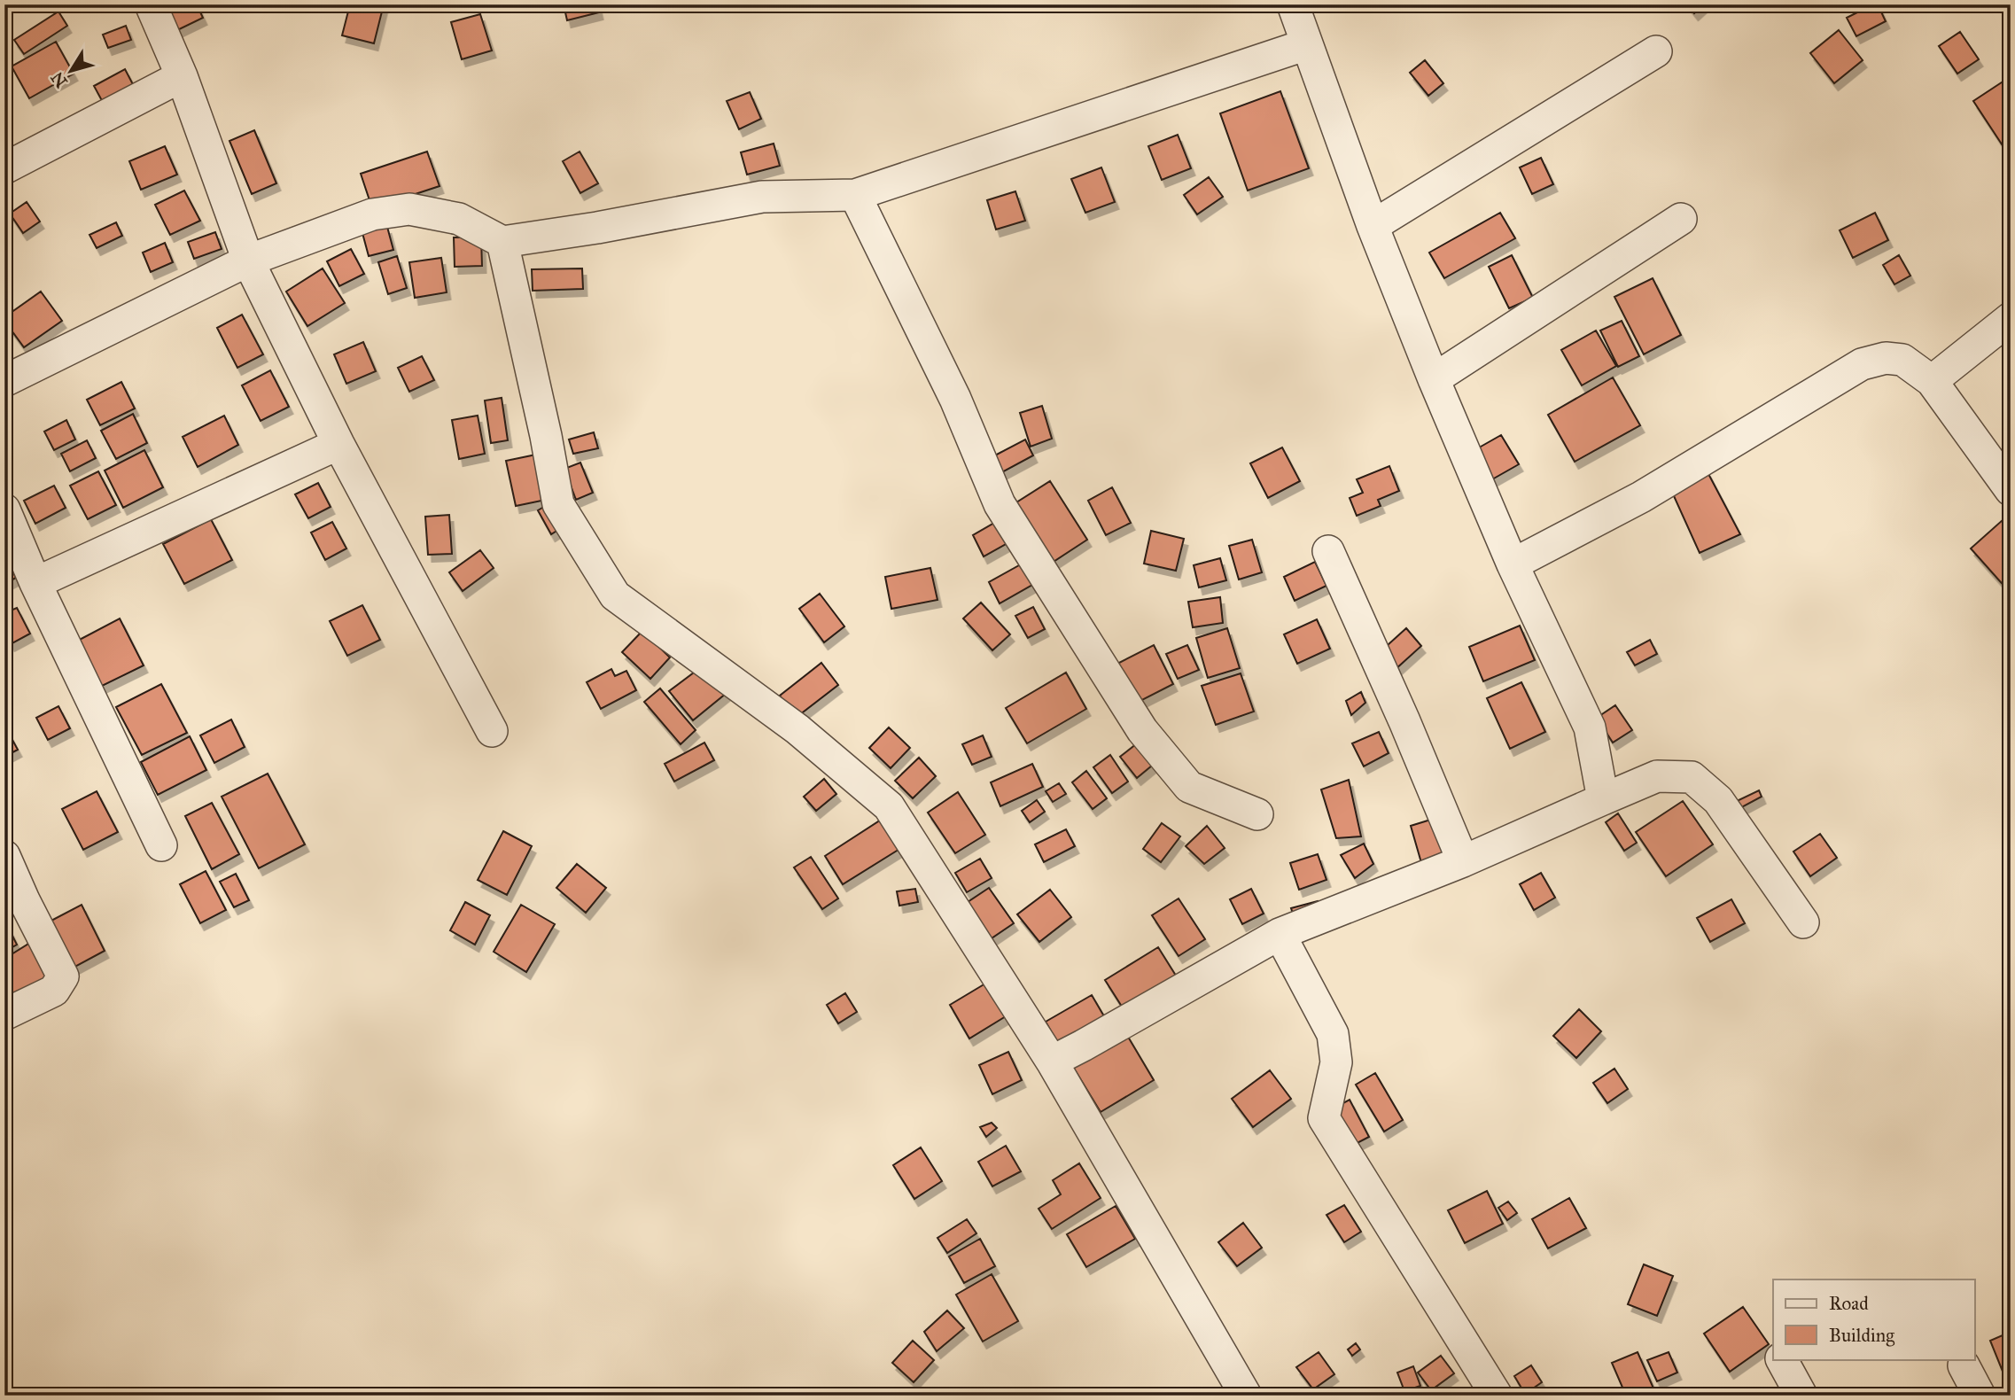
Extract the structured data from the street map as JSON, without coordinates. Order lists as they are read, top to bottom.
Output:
{
  "legend": ["Road", "Building"],
  "north": "bottom left"
}
